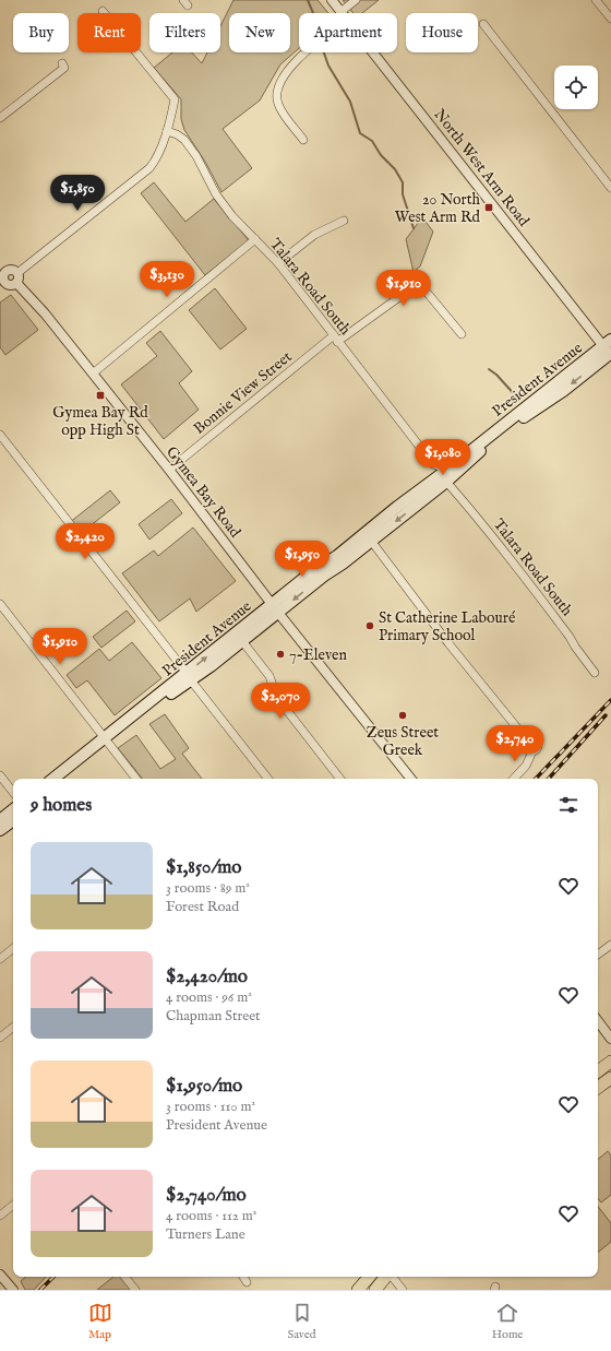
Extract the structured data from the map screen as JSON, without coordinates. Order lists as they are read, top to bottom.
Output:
{
  "streets": {
    "main road": ["President Avenue"],
    "street": [
      "North West Arm Road",
      "Talara Road South",
      "Bonnie View Street",
      "Gymea Bay Road"
    ]
  },
  "crossings": [
    ["North West Arm Road", "President Avenue"],
    ["Talara Road South", "President Avenue"],
    ["Talara Road South", "Bonnie View Street"],
    ["President Avenue", "Gymea Bay Road"],
    ["Bonnie View Street", "Gymea Bay Road"]
  ],
  "places": {
    "transit": ["20 North West Arm Rd", "Gymea Bay Rd opp High St"],
    "other": ["St Catherine Labouré Primary School", "7-Eleven", "Zeus Street Greek"]
  },
  "page": {
    "chip": [
      "Buy",
      "Rent",
      "Filters",
      "New",
      "Apartment",
      "House"
    ],
    "price": [
      "$1,850",
      "$3,130",
      "$1,910",
      "$1,080",
      "$2,420",
      "$1,950",
      "$1,910",
      "$2,070",
      "$2,740"
    ],
    "heading": "9 homes",
    "list": [
      {
        "name": "$1,850/mo",
        "note": "3 rooms · 89 m² · Forest Road"
      },
      {
        "name": "$2,420/mo",
        "note": "4 rooms · 96 m² · Chapman Street"
      },
      {
        "name": "$1,950/mo",
        "note": "3 rooms · 110 m² · President Avenue"
      },
      {
        "name": "$2,740/mo",
        "note": "4 rooms · 112 m² · Turners Lane"
      }
    ],
    "tabs": ["Map", "Saved", "Home"]
  }
}
